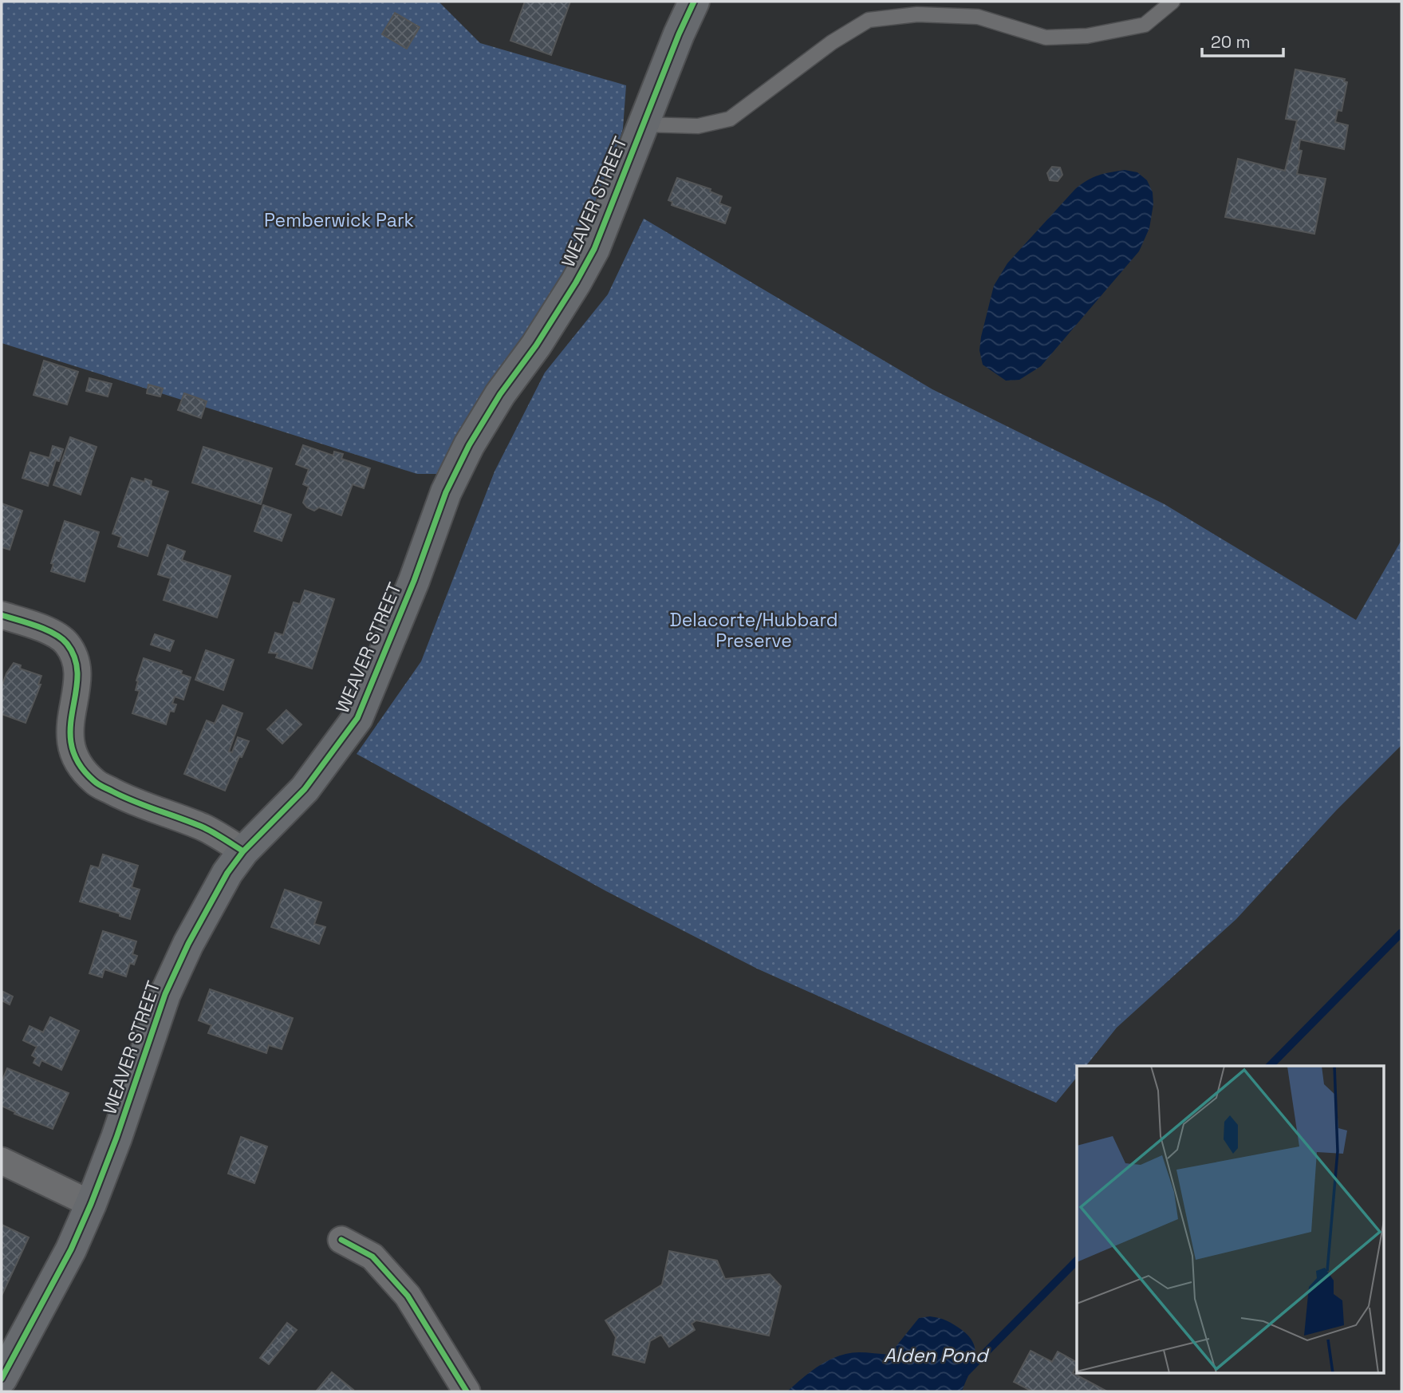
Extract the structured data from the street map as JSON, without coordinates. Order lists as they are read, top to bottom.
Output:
{
  "streets": {
    "street": ["WEAVER STREET"]
  },
  "water": ["Alden Pond"],
  "parks": ["Pemberwick Park", "Delacorte/Hubbard Preserve"],
  "scale_bar": "20 m"
}
